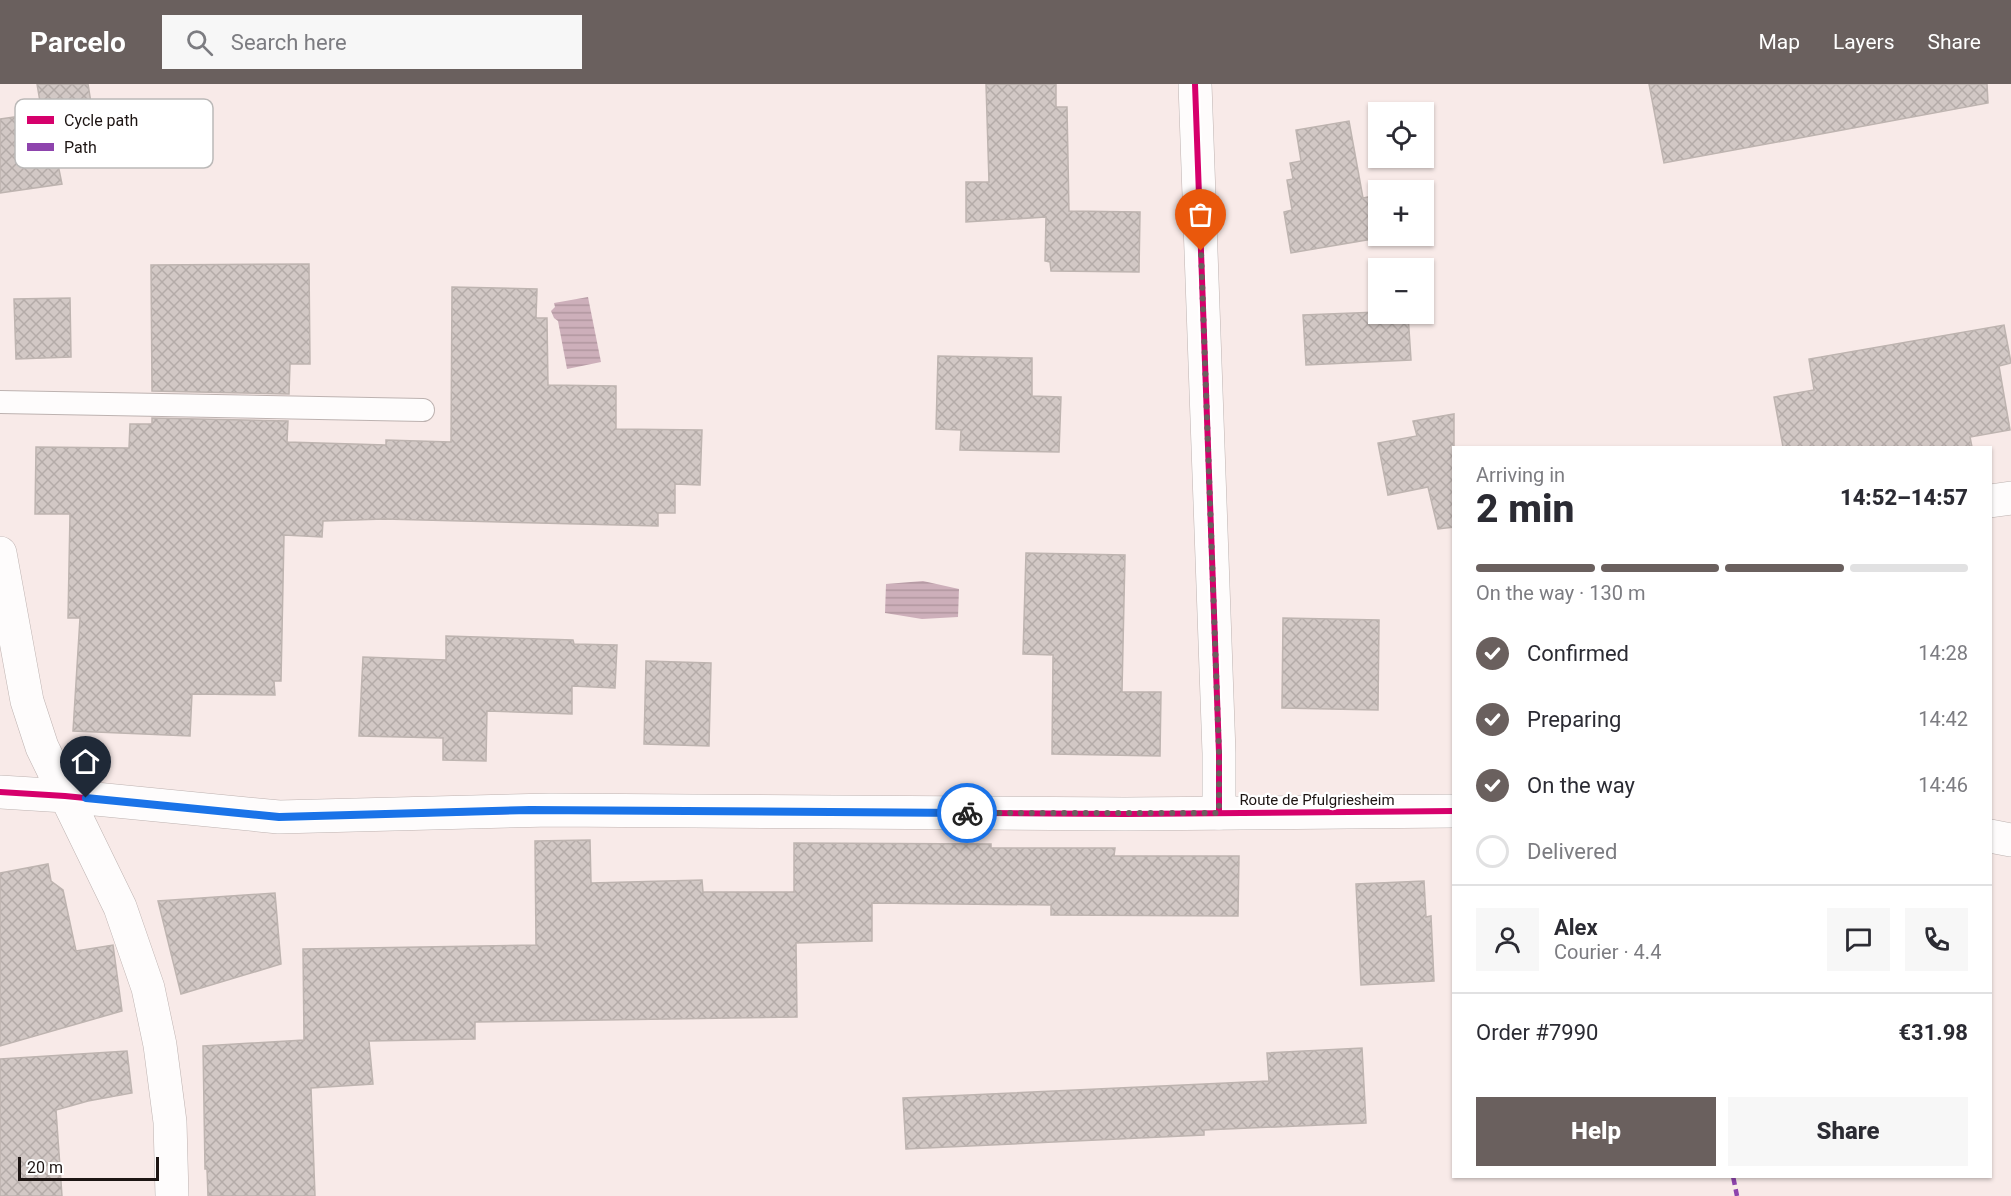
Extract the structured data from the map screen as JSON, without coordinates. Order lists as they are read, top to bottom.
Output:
{
  "streets": {
    "street": ["Route de Pfulgriesheim"]
  },
  "legend": ["Cycle path", "Path"],
  "scale_bar": "20 m",
  "page": {
    "header": "Parcelo",
    "search": "Search here",
    "nav": ["Map", "Layers", "Share"],
    "map_buttons": ["+", "−"],
    "heading": ["2 min", "Arriving in", "14:52–14:57"],
    "panel": [
      "Alex",
      "Courier · 4.4",
      "Order #7990",
      "€31.98"
    ],
    "bar": "On the way · 130 m",
    "list": [
      ["Confirmed", "14:28"],
      ["Preparing", "14:42"],
      ["On the way", "14:46"],
      "Delivered"
    ],
    "buttons": ["Help", "Share"],
    "scale": "20 m"
  }
}
